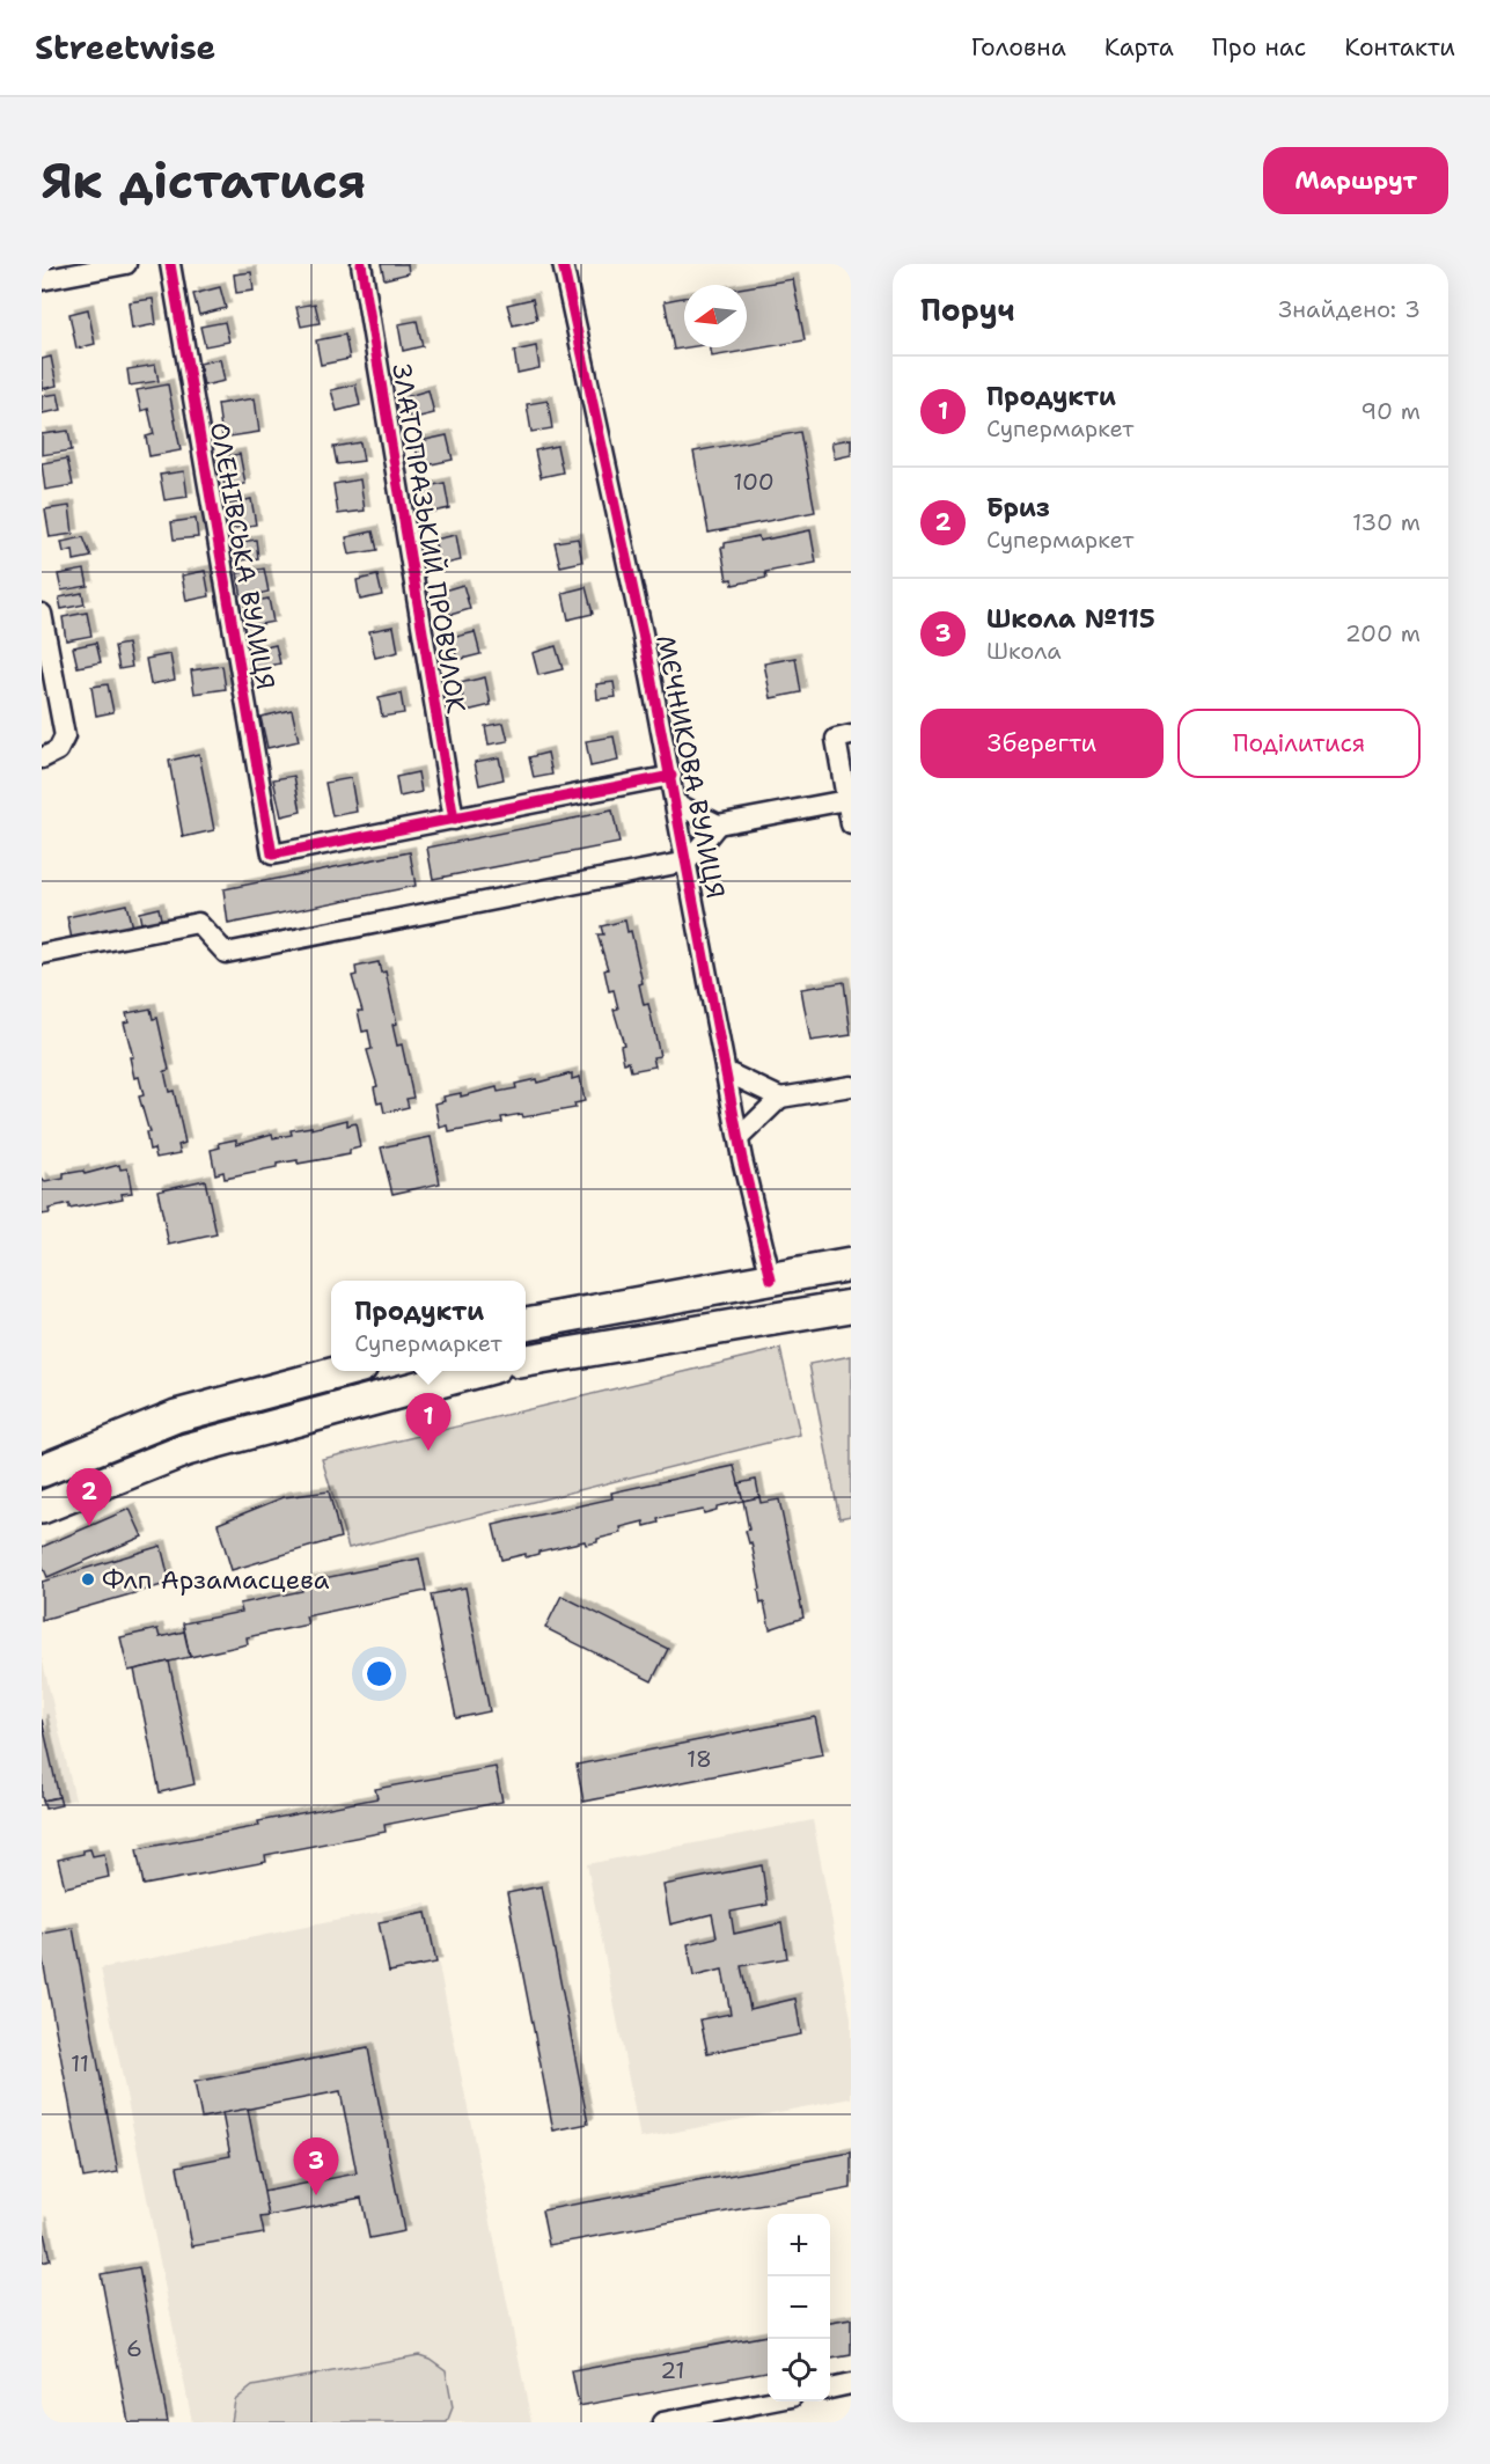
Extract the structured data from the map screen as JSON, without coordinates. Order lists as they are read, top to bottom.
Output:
{
  "streets": {
    "street": ["ЗЛАТОПРАЗЬКИЙ ПРОВУЛОК", "ОЛЕНІВСЬКА ВУЛИЦЯ", "МЄЧНИКОВА ВУЛИЦЯ"]
  },
  "crossings": [
    ["ЗЛАТОПРАЗЬКИЙ ПРОВУЛОК", "ОЛЕНІВСЬКА ВУЛИЦЯ"]
  ],
  "places": ["Флп Арзамасцева"],
  "house_numbers": [
    "100",
    "18",
    "11",
    "6",
    "21"
  ],
  "north": "left",
  "page": {
    "header": "Streetwise",
    "nav": [
      "Головна",
      "Карта",
      "Про нас",
      "Контакти"
    ],
    "buttons": [
      "Маршрут",
      ["Зберегти", "Поділитися"]
    ],
    "title": "Як дістатися",
    "heading": ["Поруч", "Знайдено: 3"],
    "list": [
      {
        "mark": "1",
        "name": "Продукти",
        "note": "Супермаркет",
        "value": "90 m"
      },
      {
        "mark": "2",
        "name": "Бриз",
        "note": "Супермаркет",
        "value": "130 m"
      },
      {
        "mark": "3",
        "name": "Школа №115",
        "note": "Школа",
        "value": "200 m"
      }
    ],
    "popup": ["Продукти", "Супермаркет"],
    "pins": ["1", "2", "3"],
    "map_buttons": ["+", "−"]
  }
}
